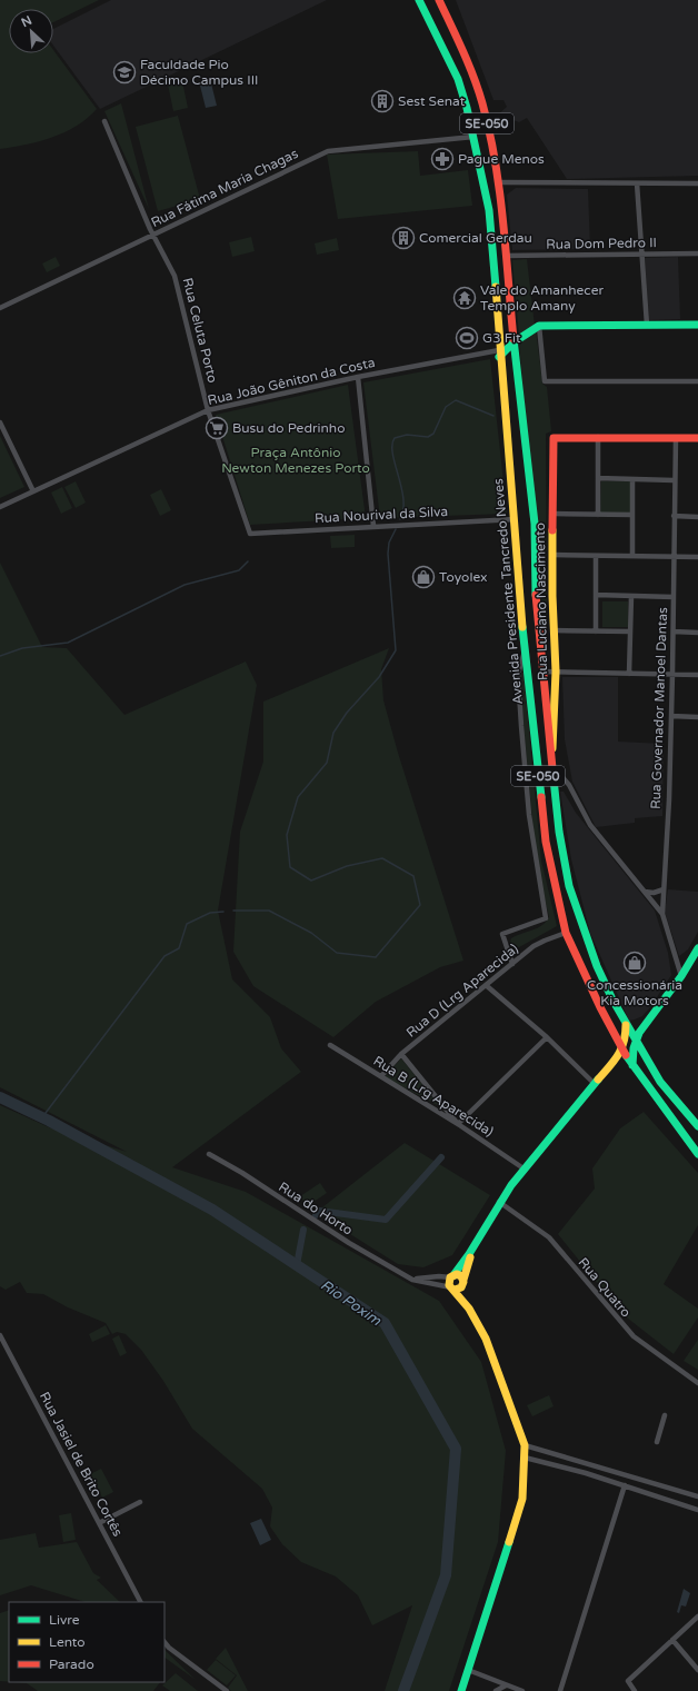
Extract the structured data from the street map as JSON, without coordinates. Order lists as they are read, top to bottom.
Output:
{
  "streets": {
    "main road": ["SE-050", "Avenida Presidente Tancredo Neves", "Rua Luciano Nascimento"],
    "street": [
      "Rua Fátima Maria Chagas",
      "Rua Dom Pedro II",
      "Rua Celuta Porto",
      "Rua João Gêniton da Costa",
      "Rua Nourival da Silva",
      "Rua Governador Manoel Dantas",
      "Rua D (Lrg Aparecida)",
      "Rua B (Lrg Aparecida)",
      "Rua do Horto",
      "Rua Quatro",
      "Rua Jasiel de Brito Cortês"
    ]
  },
  "crossings": [
    ["Rua Fátima Maria Chagas", "Rua Celuta Porto"],
    ["Rua Fátima Maria Chagas", "Avenida Presidente Tancredo Neves"],
    ["Rua Dom Pedro II", "Avenida Presidente Tancredo Neves"],
    ["Rua Celuta Porto", "Rua João Gêniton da Costa"],
    ["Rua Celuta Porto", "Rua Nourival da Silva"],
    ["Rua João Gêniton da Costa", "Avenida Presidente Tancredo Neves"],
    ["Rua Nourival da Silva", "Avenida Presidente Tancredo Neves"],
    ["Avenida Presidente Tancredo Neves", "Rua Luciano Nascimento"],
    ["Avenida Presidente Tancredo Neves", "Rua D (Lrg Aparecida)"],
    ["Rua D (Lrg Aparecida)", "Rua B (Lrg Aparecida)"]
  ],
  "water": ["Rio Poxim"],
  "parks": ["Praça Antônio Newton Menezes Porto"],
  "places": {
    "school or university": ["Faculdade Pio Décimo Campus III"],
    "building": ["Sest Senat", "Comercial Gerdau"],
    "pharmacy": ["Pague Menos"],
    "temple": ["Vale do Amanhecer Templo Amany"],
    "sports": ["G3 Fit"],
    "supermarket": ["Busu do Pedrinho"],
    "shop": ["Toyolex", "Concessionária Kia Motors"]
  },
  "legend": ["Livre", "Lento", "Parado"],
  "north": "top left"
}
